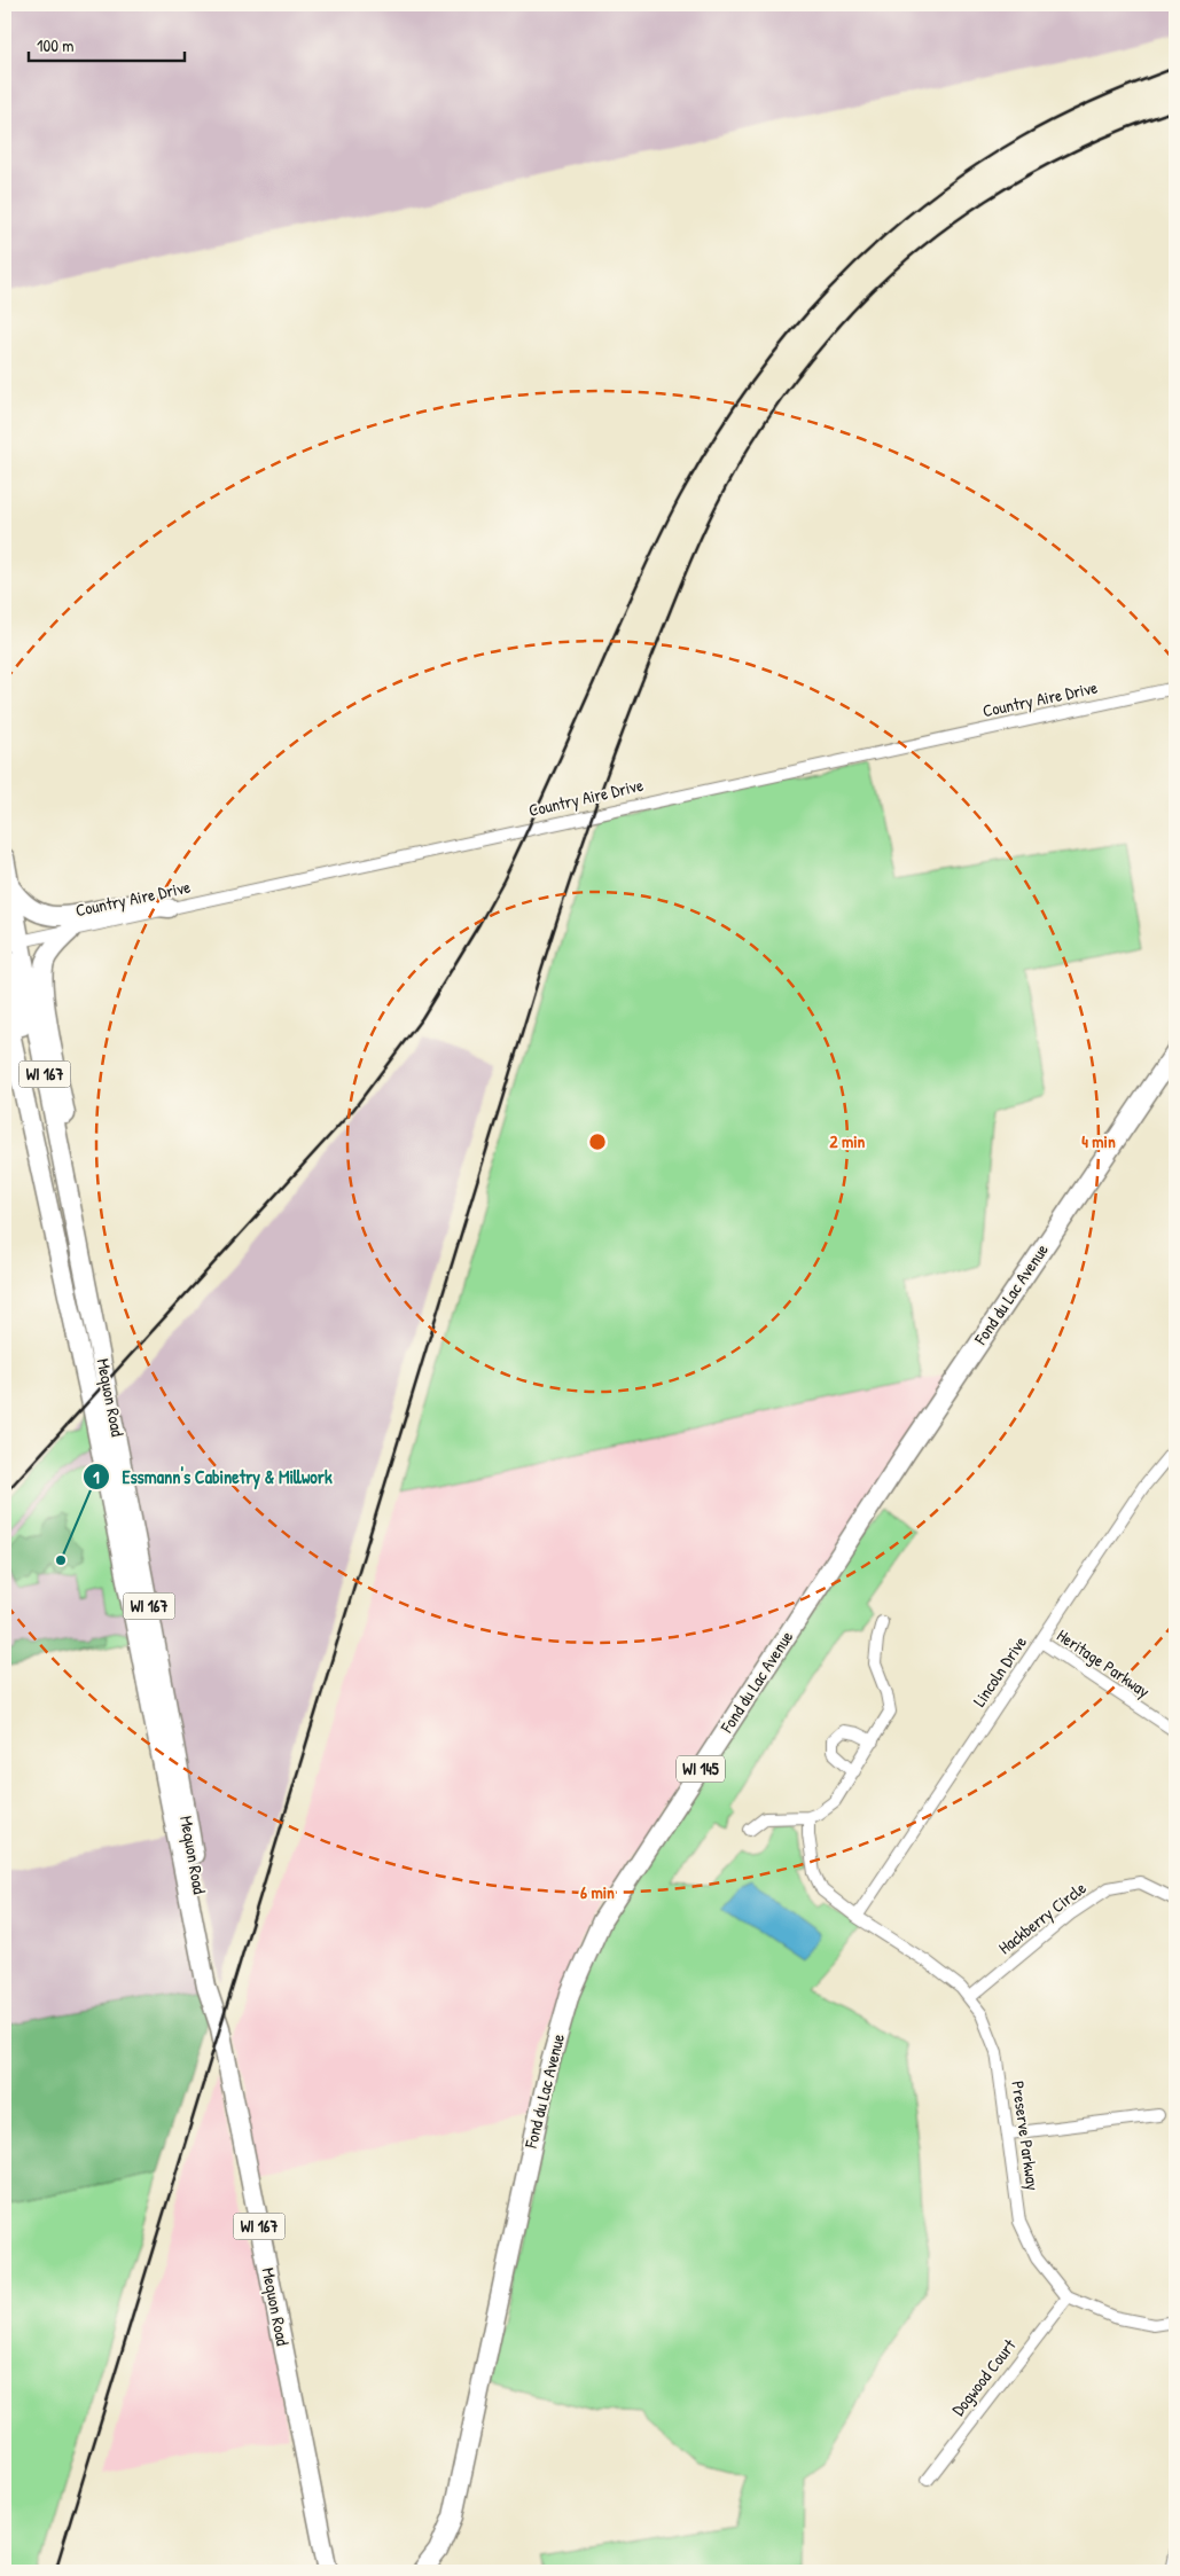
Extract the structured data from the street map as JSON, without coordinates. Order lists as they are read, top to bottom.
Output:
{
  "streets": {
    "main road": [
      "WI 167",
      "Fond du Lac Avenue",
      "Mequon Road",
      "WI 145"
    ],
    "street": [
      "Country Aire Drive",
      "Heritage Parkway",
      "Lincoln Drive",
      "Hackberry Circle",
      "Preserve Parkway",
      "Dogwood Court"
    ]
  },
  "crossings": [
    ["Country Aire Drive", "Mequon Road"],
    ["Heritage Parkway", "Lincoln Drive"],
    ["Lincoln Drive", "Preserve Parkway"],
    ["Hackberry Circle", "Preserve Parkway"],
    ["Preserve Parkway", "Dogwood Court"]
  ],
  "places": ["Essmann's Cabinetry & Millwork"],
  "scale_bar": "100 m",
  "rings": ["2 min", "4 min", "6 min"]
}
